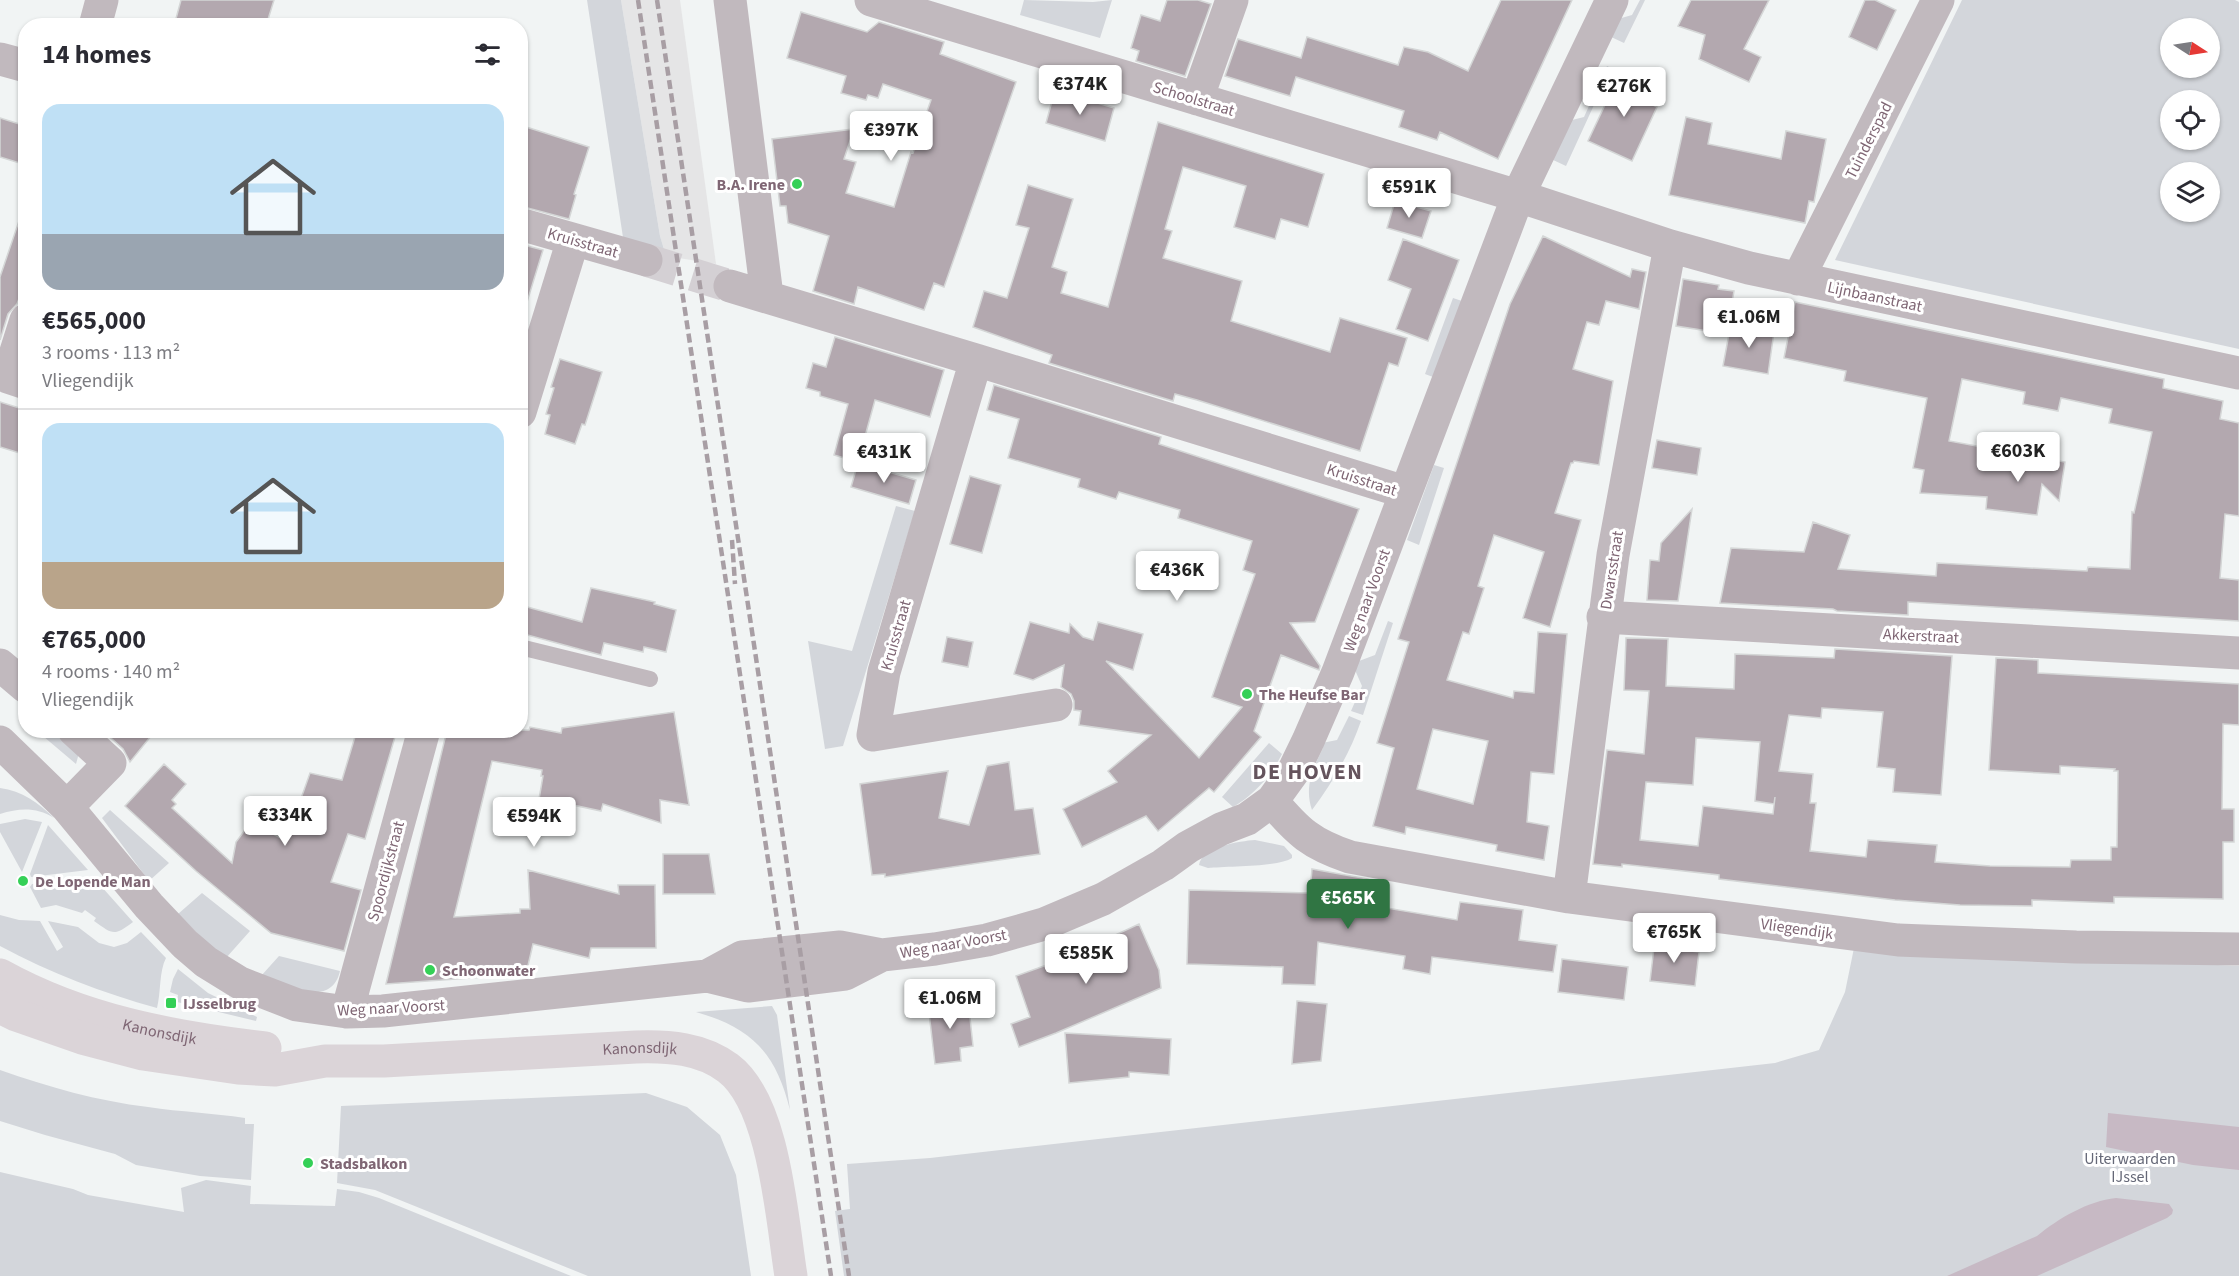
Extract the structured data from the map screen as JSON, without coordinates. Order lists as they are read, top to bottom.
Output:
{
  "streets": {
    "street": [
      "Schoolstraat",
      "Tuinderspad",
      "Kruisstraat",
      "Lijnbaanstraat",
      "Dwarsstraat",
      "Weg naar Voorst",
      "Akkerstraat",
      "Spoordijkstraat",
      "Vliegendijk",
      "Kanonsdijk"
    ]
  },
  "crossings": [
    ["Schoolstraat", "Lijnbaanstraat"],
    ["Schoolstraat", "Weg naar Voorst"],
    ["Tuinderspad", "Lijnbaanstraat"],
    ["Kruisstraat", "Weg naar Voorst"],
    ["Lijnbaanstraat", "Dwarsstraat"],
    ["Lijnbaanstraat", "Weg naar Voorst"],
    ["Dwarsstraat", "Akkerstraat"],
    ["Dwarsstraat", "Vliegendijk"],
    ["Weg naar Voorst", "Spoordijkstraat"],
    ["Weg naar Voorst", "Vliegendijk"]
  ],
  "districts": ["DE HOVEN"],
  "parks": ["Uiterwaarden IJssel"],
  "places": {
    "other": [
      "B.A. Irene",
      "The Heufse Bar",
      "De Lopende Man",
      "Schoonwater",
      "Stadsbalkon"
    ],
    "transit": ["IJsselbrug"]
  },
  "north": "right",
  "page": {
    "heading": "14 homes",
    "price": [
      "€374K",
      "€276K",
      "€397K",
      "€591K",
      "€1.06M",
      "€603K",
      "€431K",
      "€436K",
      "€334K",
      "€594K",
      "€565K",
      "€765K",
      "€585K",
      "€1.06M"
    ],
    "list": [
      {
        "name": "€565,000",
        "note": "3 rooms · 113 m² · Vliegendijk"
      },
      {
        "name": "€765,000",
        "note": "4 rooms · 140 m² · Vliegendijk"
      }
    ]
  }
}
